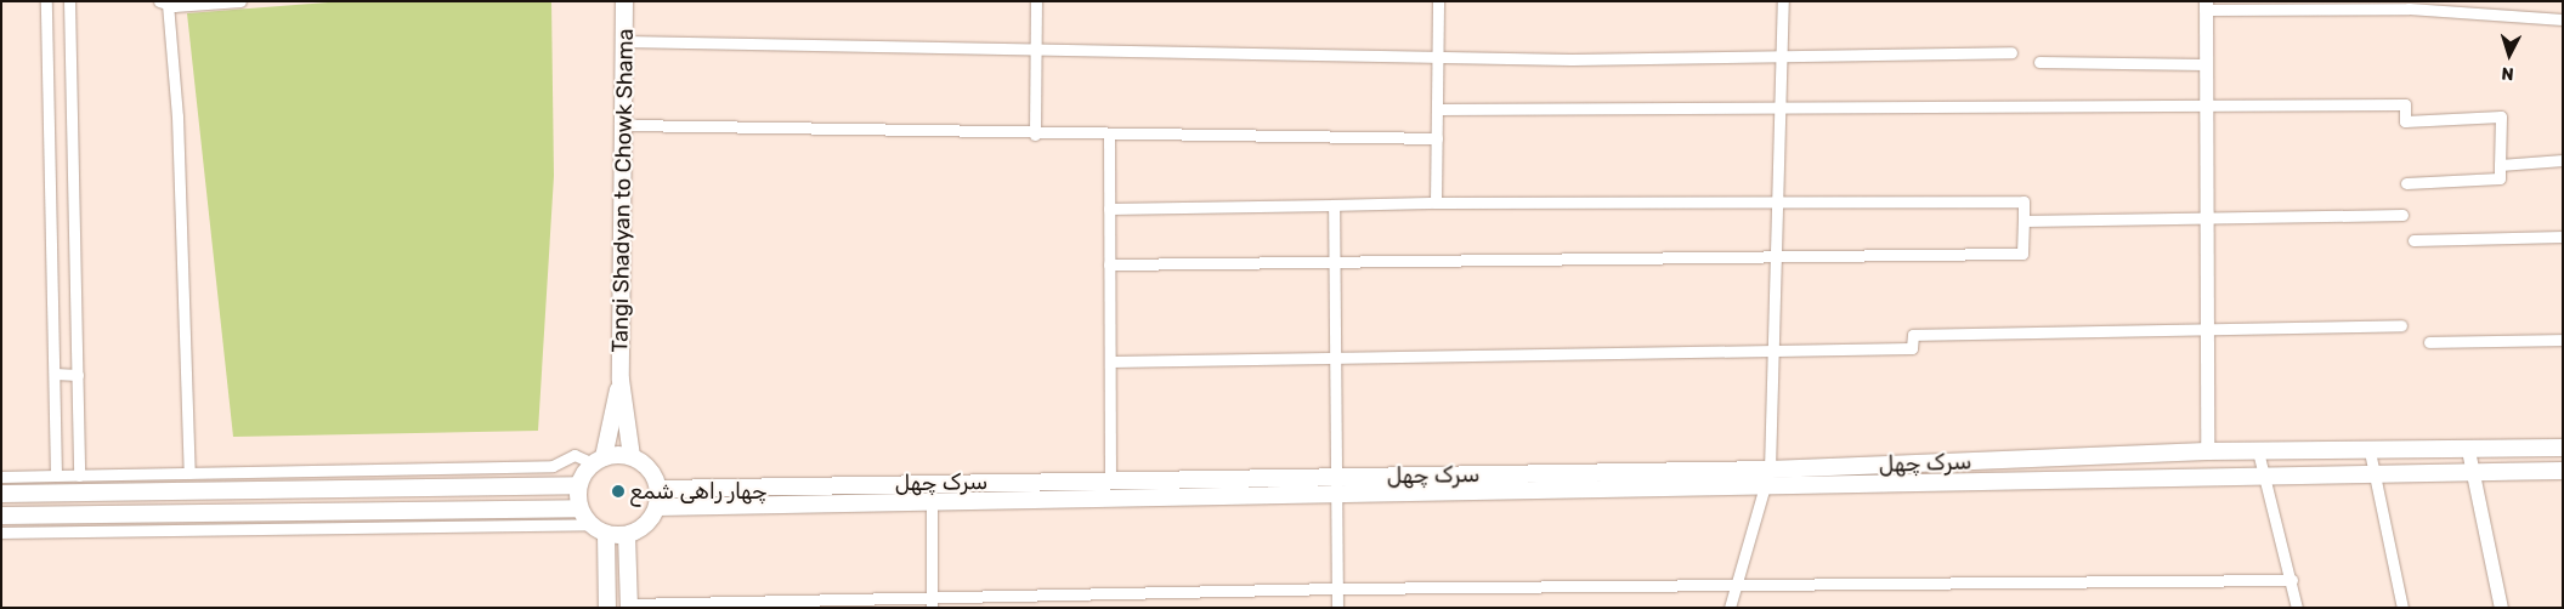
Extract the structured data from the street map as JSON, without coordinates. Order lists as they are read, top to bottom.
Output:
{
  "streets": {
    "main road": ["Tangi Shadyan to Chowk Shama", "سرک چهل"]
  },
  "places": ["چهار راهی شمع"],
  "north": "bottom"
}
